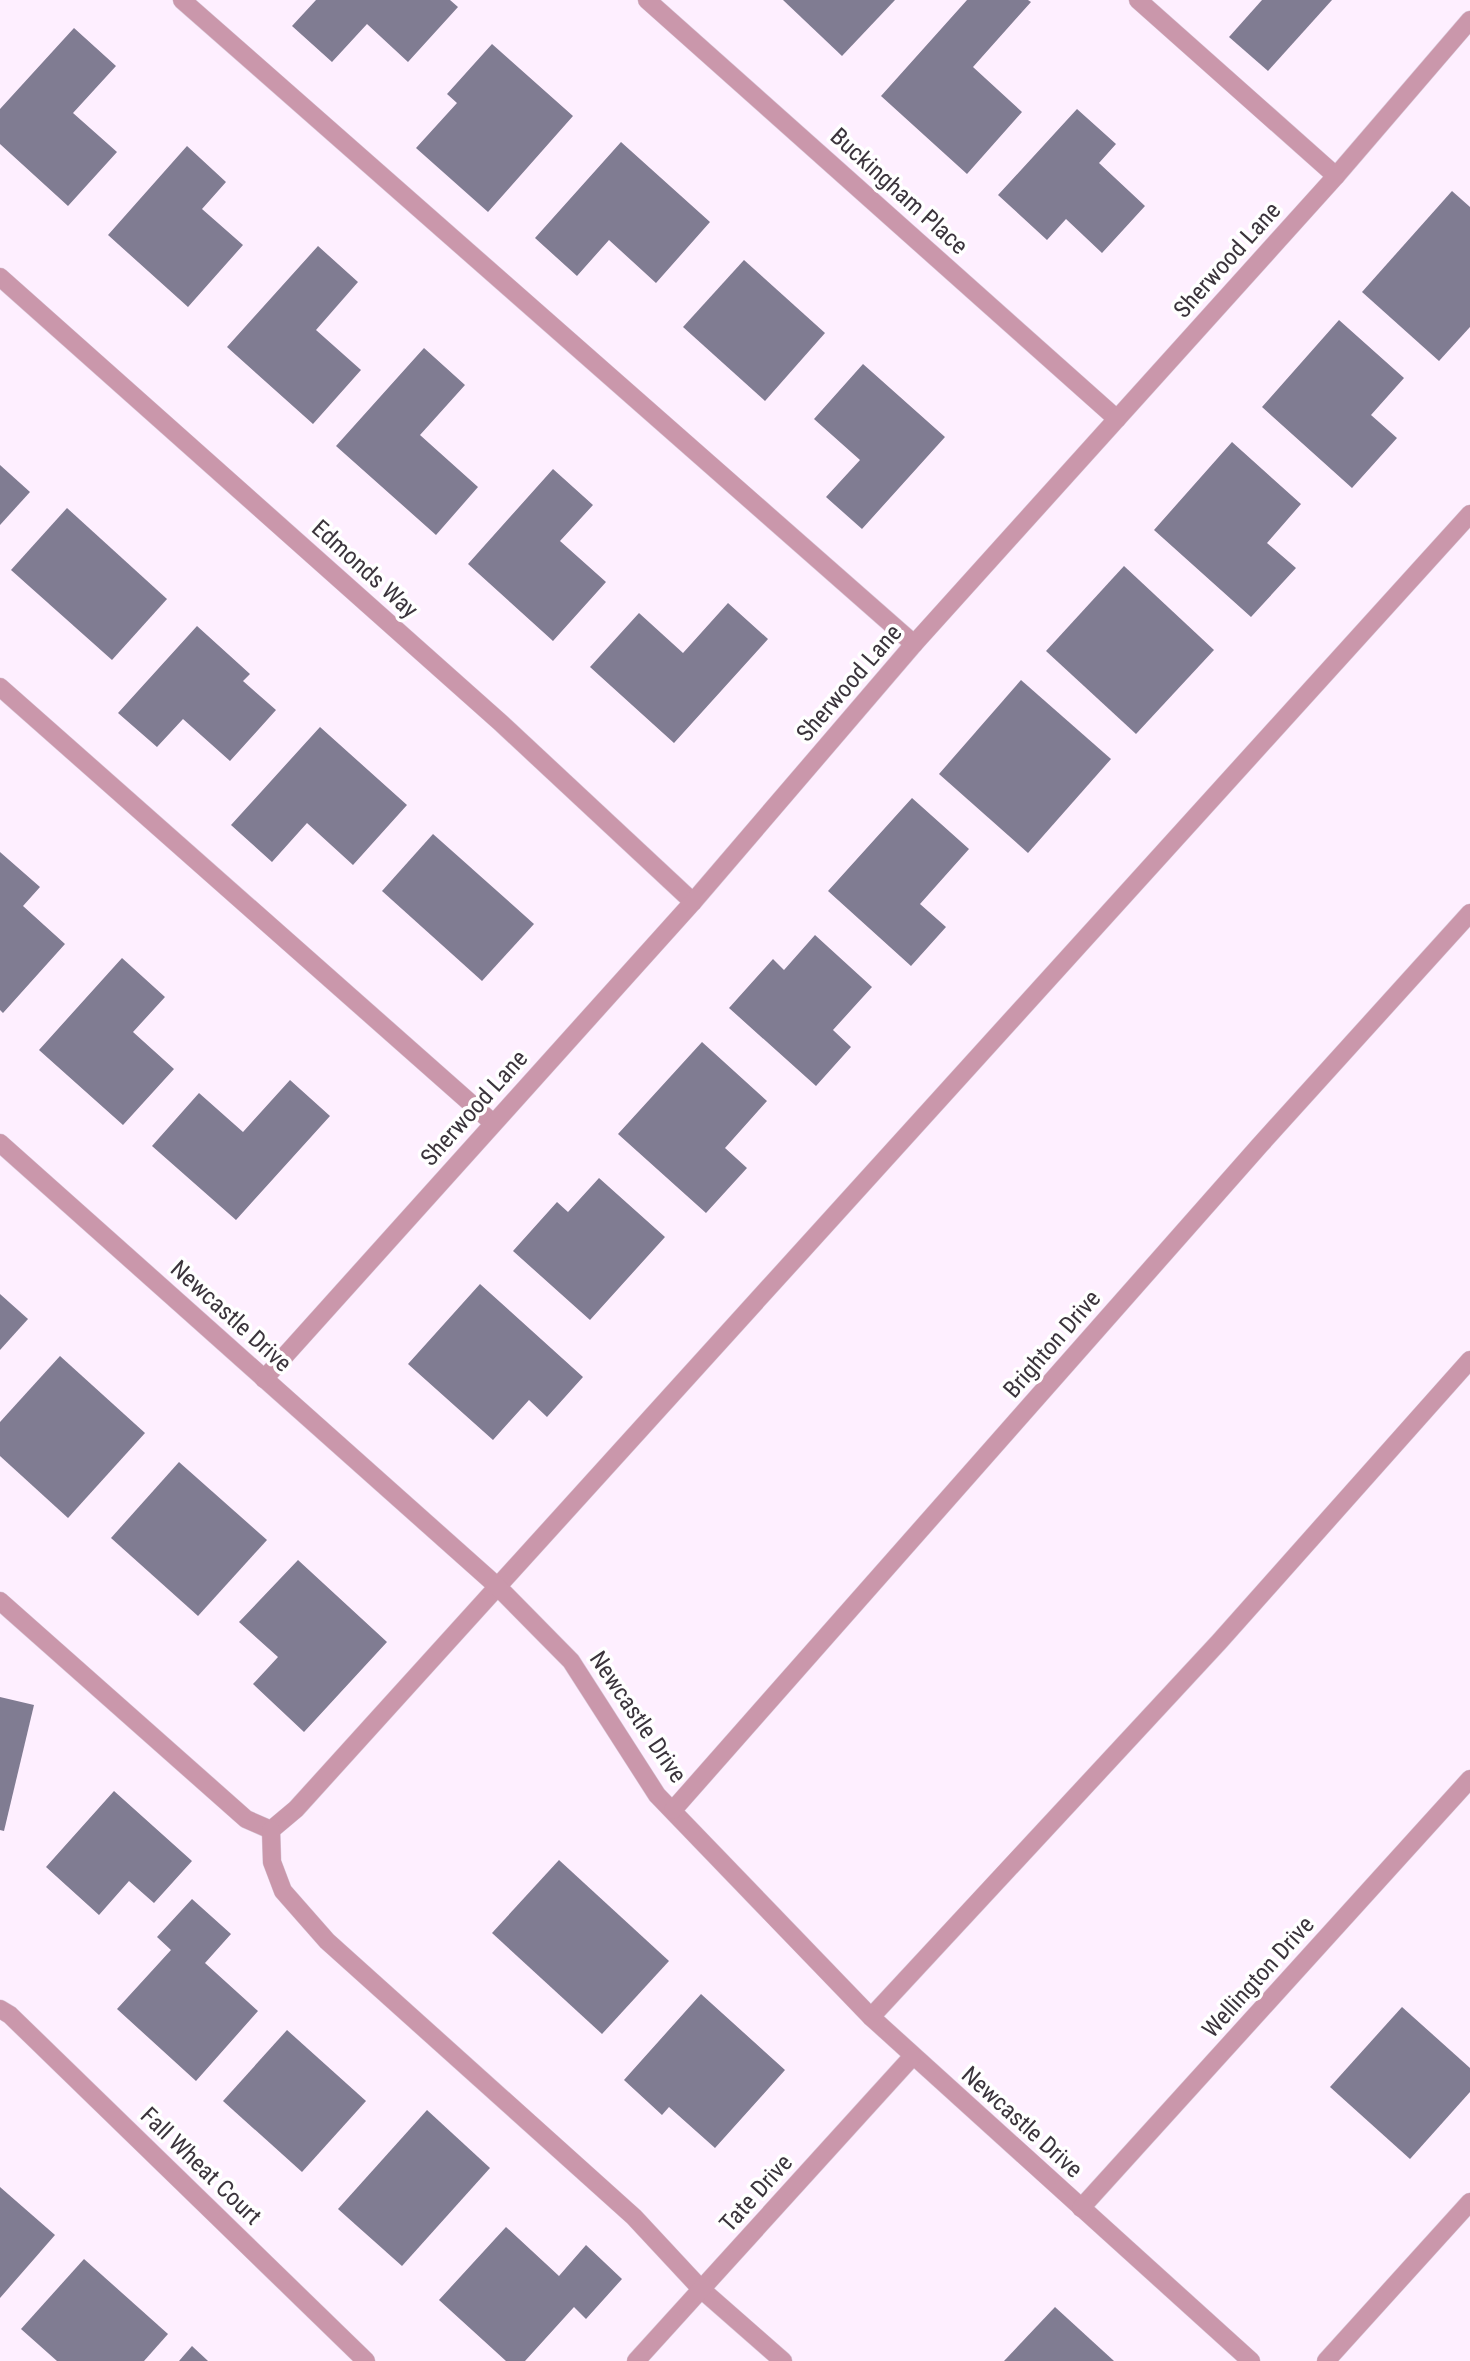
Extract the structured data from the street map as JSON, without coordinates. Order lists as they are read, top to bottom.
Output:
{
  "streets": {
    "street": [
      "Buckingham Place",
      "Sherwood Lane",
      "Edmonds Way",
      "Newcastle Drive",
      "Brighton Drive",
      "Wellington Drive",
      "Fall Wheat Court",
      "Tate Drive"
    ]
  },
  "crossings": [
    ["Buckingham Place", "Sherwood Lane"],
    ["Sherwood Lane", "Edmonds Way"],
    ["Sherwood Lane", "Newcastle Drive"],
    ["Newcastle Drive", "Brighton Drive"],
    ["Newcastle Drive", "Wellington Drive"],
    ["Newcastle Drive", "Tate Drive"]
  ]
}
